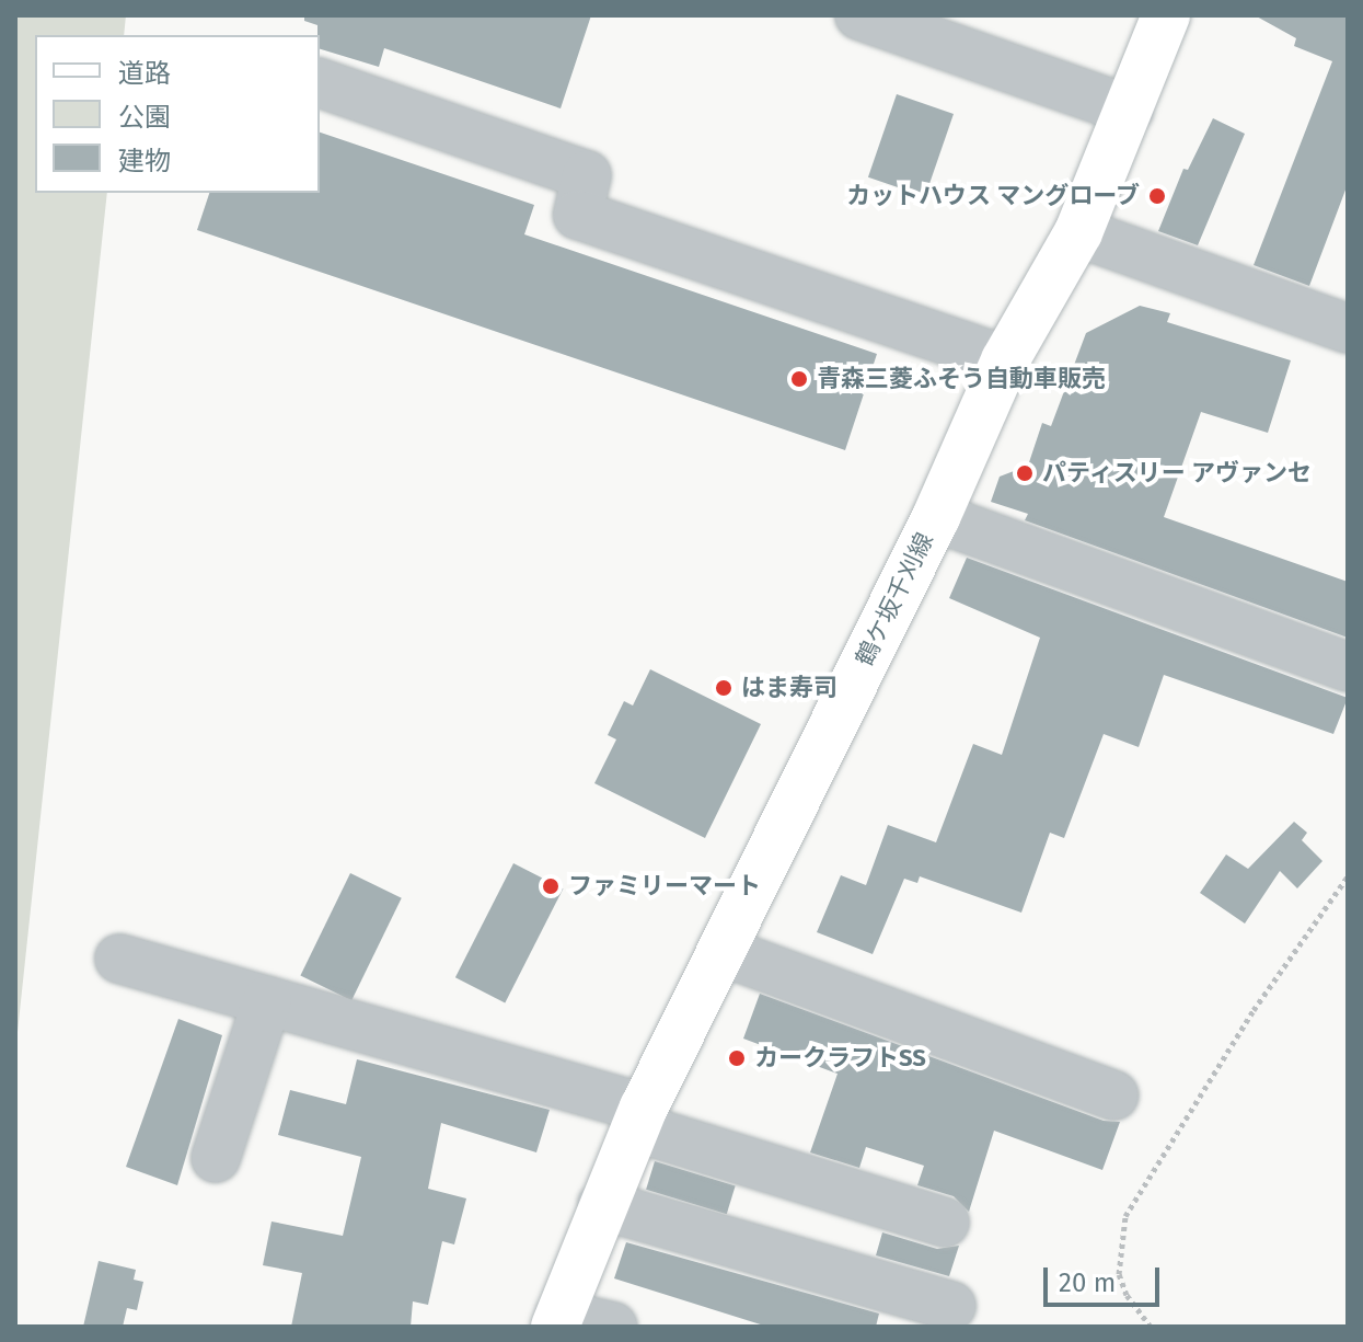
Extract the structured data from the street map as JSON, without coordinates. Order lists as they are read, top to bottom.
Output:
{
  "streets": {
    "main road": ["鶴ケ坂千刈線"]
  },
  "places": [
    "カットハウス マングローブ",
    "青森三菱ふそう自動車販売",
    "パティスリー アヴァンセ",
    "はま寿司",
    "ファミリーマート",
    "カークラフトSS"
  ],
  "legend": ["道路", "公園", "建物"],
  "scale_bar": "20 m"
}
